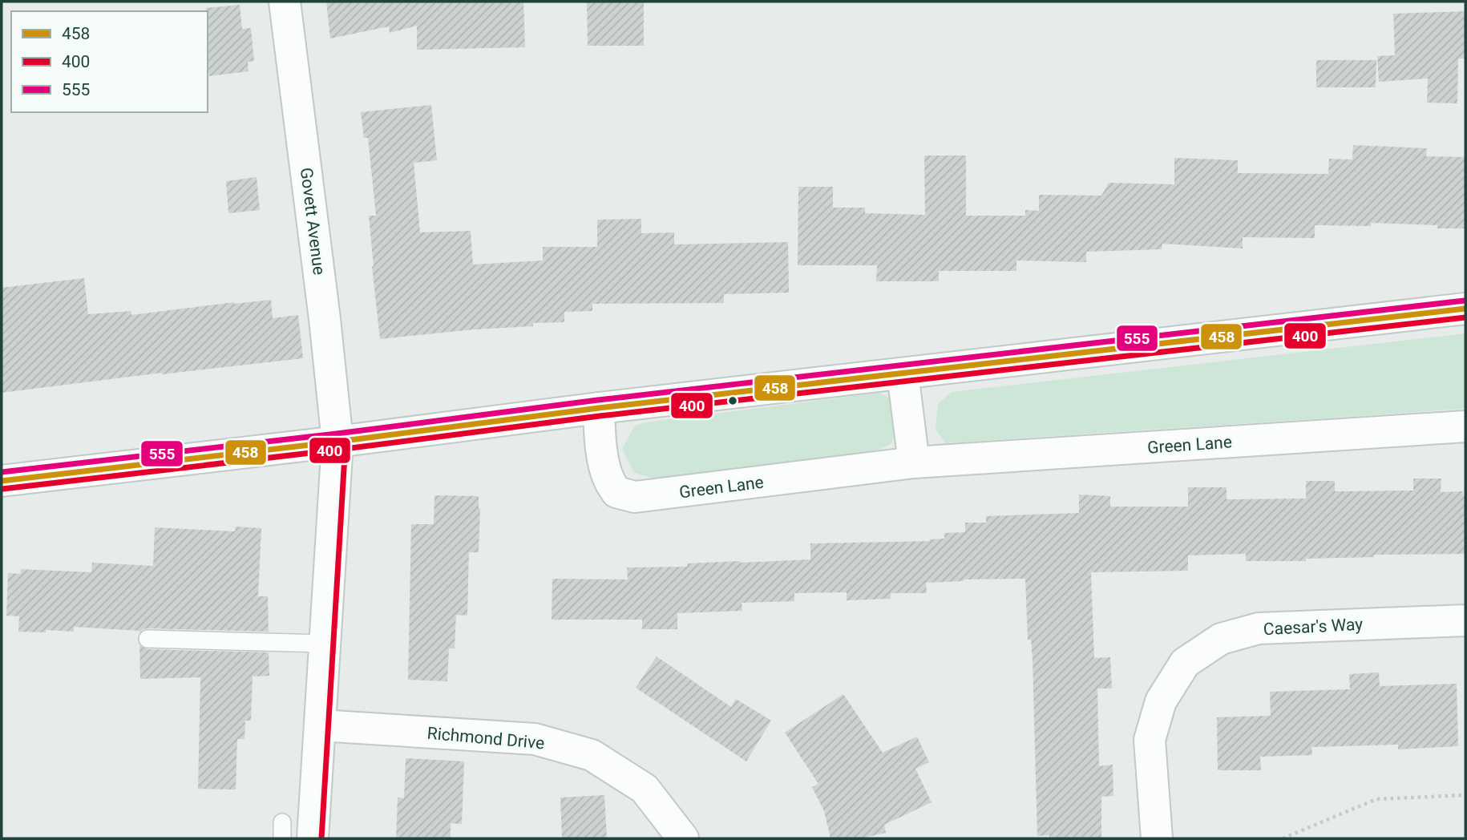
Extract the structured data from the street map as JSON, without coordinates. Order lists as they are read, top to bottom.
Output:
{
  "streets": {
    "street": [
      "Govett Avenue",
      "Green Lane",
      "Caesar's Way",
      "Richmond Drive"
    ]
  },
  "crossings": [
    ["Govett Avenue", "Richmond Drive"]
  ],
  "lines": ["transit line 555", "transit line 458", "transit line 400"],
  "legend": ["458", "400", "555"]
}
